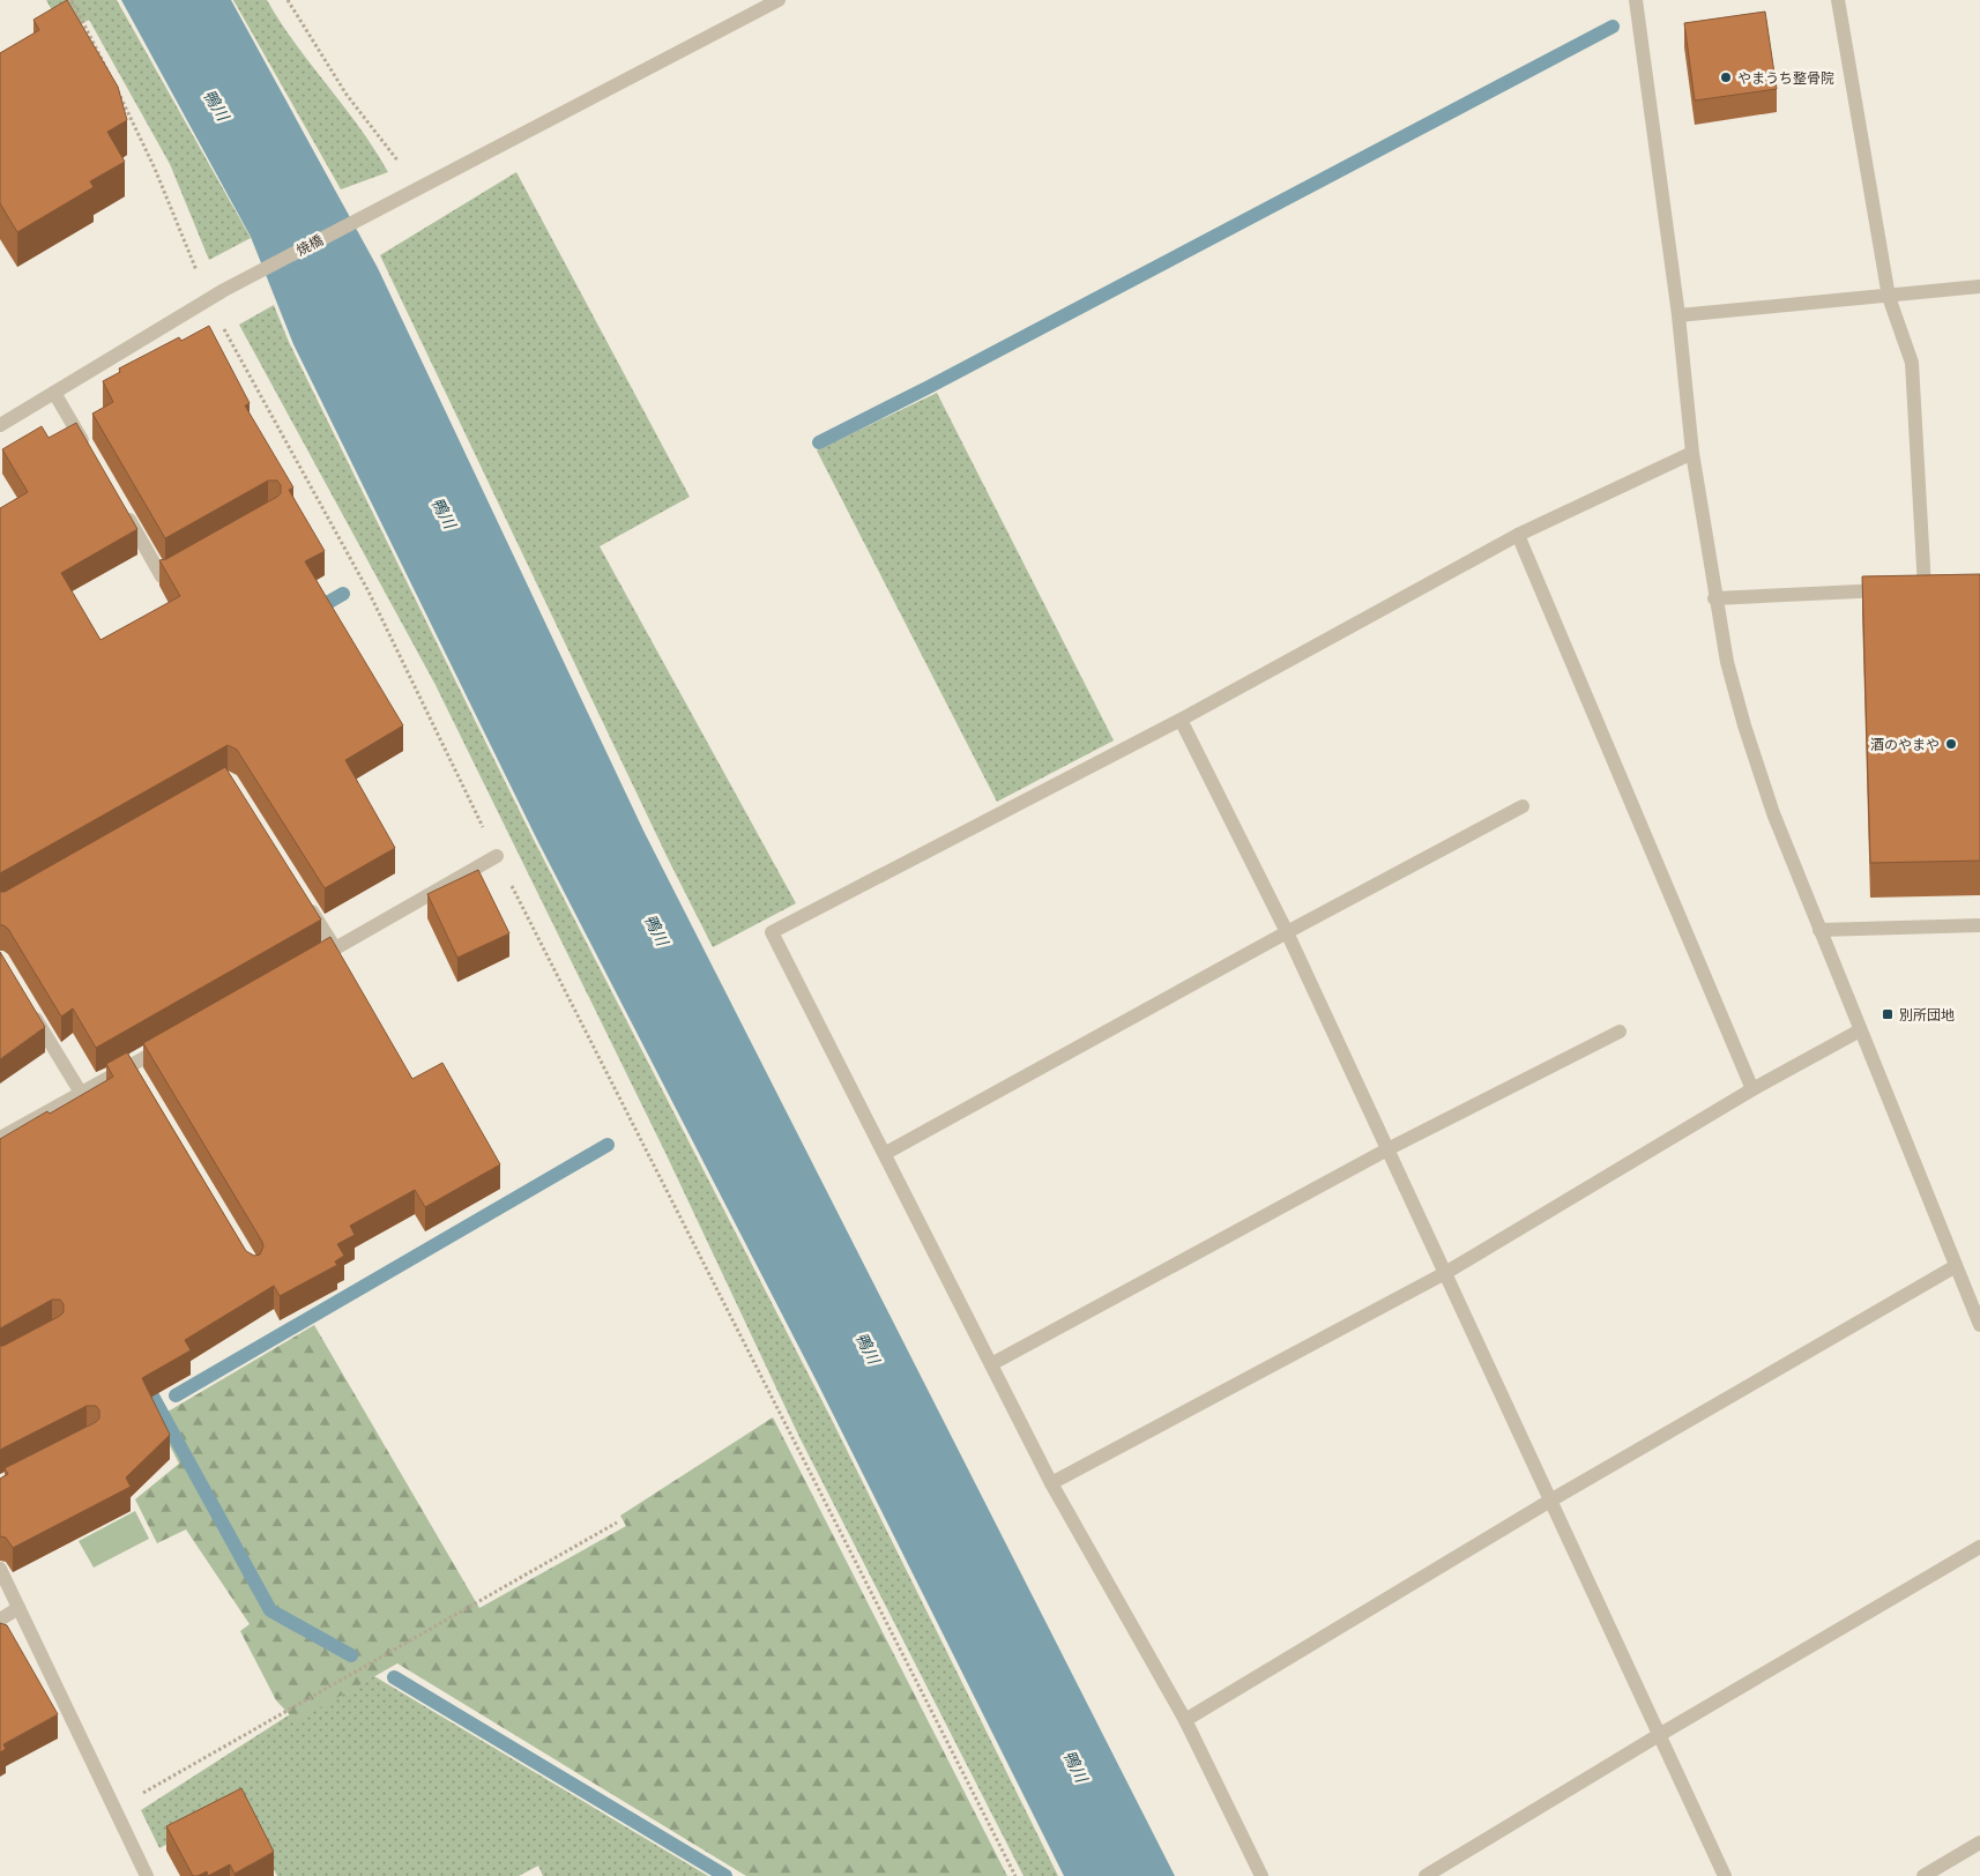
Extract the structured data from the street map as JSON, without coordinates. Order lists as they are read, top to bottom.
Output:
{
  "streets": {
    "street": ["焼橋"]
  },
  "water": ["鴨川"],
  "places": {
    "other": ["やまうち整骨院", "酒のやまや"],
    "transit": ["別所団地"]
  }
}
